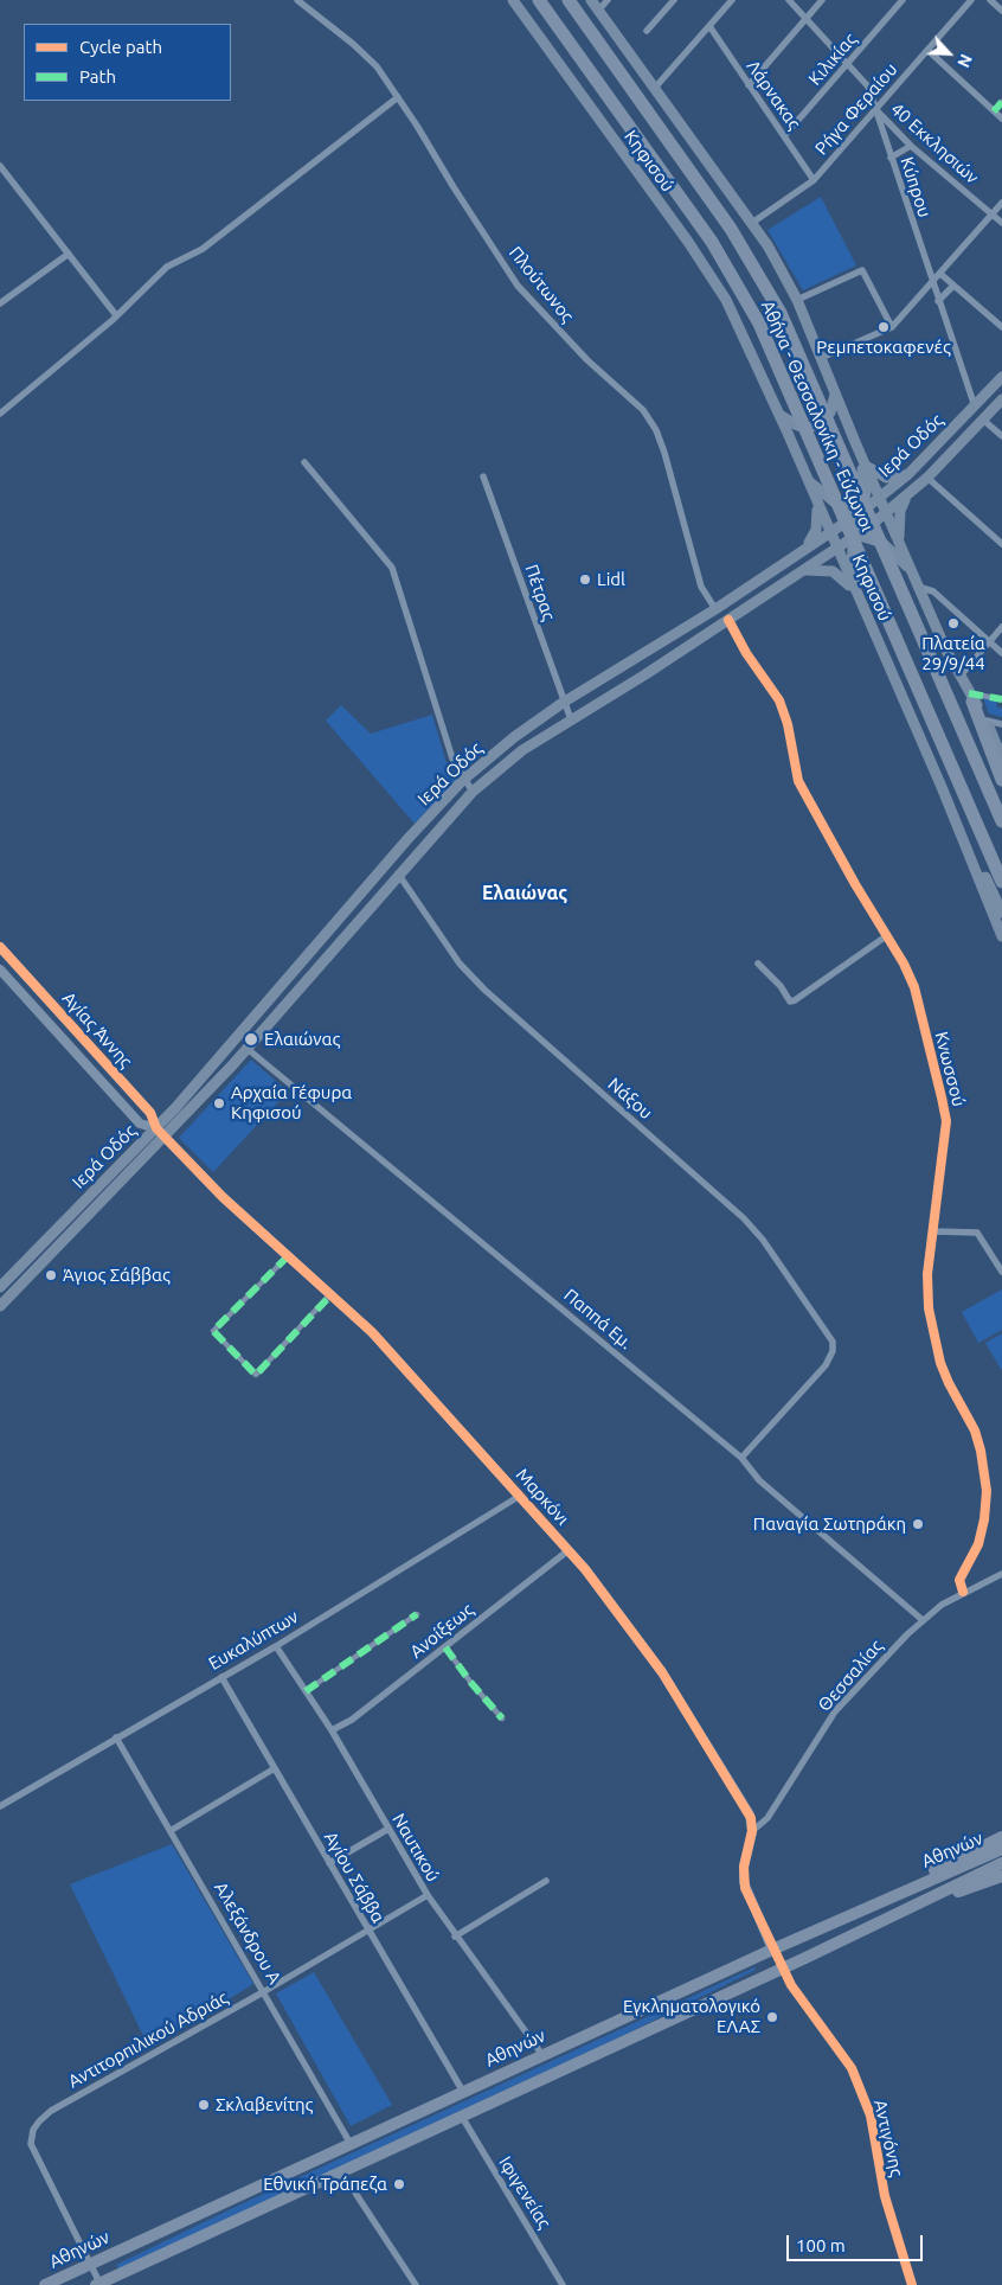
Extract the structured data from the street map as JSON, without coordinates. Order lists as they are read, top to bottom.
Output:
{
  "streets": {
    "highway": ["Αθήνα - Θεσσαλονίκη - Εύζωνοι", "Αθηνών"],
    "main road": ["Κηφισού", "Ιερά Οδός"],
    "street": [
      "Κιλικίας",
      "Λάρνακας",
      "Ρήγα Φεραίου",
      "40 Εκκλησιών",
      "Κύπρου",
      "Πλούτωνος",
      "Πέτρας",
      "Αγίας Άννης",
      "Κνωσσού",
      "Νάξου",
      "Παππά Εμ.",
      "Μαρκόνι",
      "Ανοίξεως",
      "Ευκαλύπτων",
      "Θεσσαλίας",
      "Ναυτικού",
      "Αγίου Σάββα",
      "Αλεξάνδρου Α",
      "Αντιτορπιλικού Αδριάς",
      "Αντιγόνης",
      "Ιφιγενείας"
    ]
  },
  "crossings": [
    ["Κιλικίας", "Λάρνακας"],
    ["Κιλικίας", "Κύπρου"],
    ["Λάρνακας", "Ρήγα Φεραίου"],
    ["Ρήγα Φεραίου", "40 Εκκλησιών"],
    ["Ρήγα Φεραίου", "Κύπρου"],
    ["40 Εκκλησιών", "Κύπρου"],
    ["Κηφισού", "Ιερά Οδός"],
    ["Κύπρου", "Ιερά Οδός"],
    ["Πλούτωνος", "Ιερά Οδός"],
    ["Ιερά Οδός", "Πέτρας"],
    ["Ιερά Οδός", "Αγίας Άννης"],
    ["Ιερά Οδός", "Κνωσσού"],
    ["Ιερά Οδός", "Νάξου"],
    ["Ιερά Οδός", "Παππά Εμ."],
    ["Ιερά Οδός", "Μαρκόνι"],
    ["Αγίας Άννης", "Μαρκόνι"],
    ["Κνωσσού", "Θεσσαλίας"],
    ["Νάξου", "Παππά Εμ."],
    ["Παππά Εμ.", "Θεσσαλίας"],
    ["Μαρκόνι", "Ανοίξεως"],
    ["Μαρκόνι", "Ευκαλύπτων"],
    ["Μαρκόνι", "Θεσσαλίας"],
    ["Ανοίξεως", "Ναυτικού"],
    ["Ευκαλύπτων", "Ναυτικού"],
    ["Ευκαλύπτων", "Αγίου Σάββα"],
    ["Ευκαλύπτων", "Αλεξάνδρου Α"],
    ["Ναυτικού", "Αθηνών"],
    ["Ναυτικού", "Αντιτορπιλικού Αδριάς"],
    ["Αθηνών", "Αγίου Σάββα"],
    ["Αθηνών", "Αλεξάνδρου Α"],
    ["Αθηνών", "Αντιτορπιλικού Αδριάς"],
    ["Αθηνών", "Αντιγόνης"],
    ["Αθηνών", "Ιφιγενείας"],
    ["Αγίου Σάββα", "Αντιτορπιλικού Αδριάς"],
    ["Αλεξάνδρου Α", "Αντιτορπιλικού Αδριάς"]
  ],
  "districts": ["Ελαιώνας"],
  "places": [
    "Ρεμπετοκαφενές",
    "Lidl",
    "Πλατεία 29/9/44",
    "Ελαιώνας",
    "Αρχαία Γέφυρα Κηφισού",
    "Άγιος Σάββας",
    "Παναγία Σωτηράκη",
    "Εγκληματολογικό ΕΛΑΣ",
    "Σκλαβενίτης",
    "Εθνική Τράπεζα"
  ],
  "legend": ["Cycle path", "Path"],
  "scale_bar": "100 m",
  "north": "bottom right"
}
